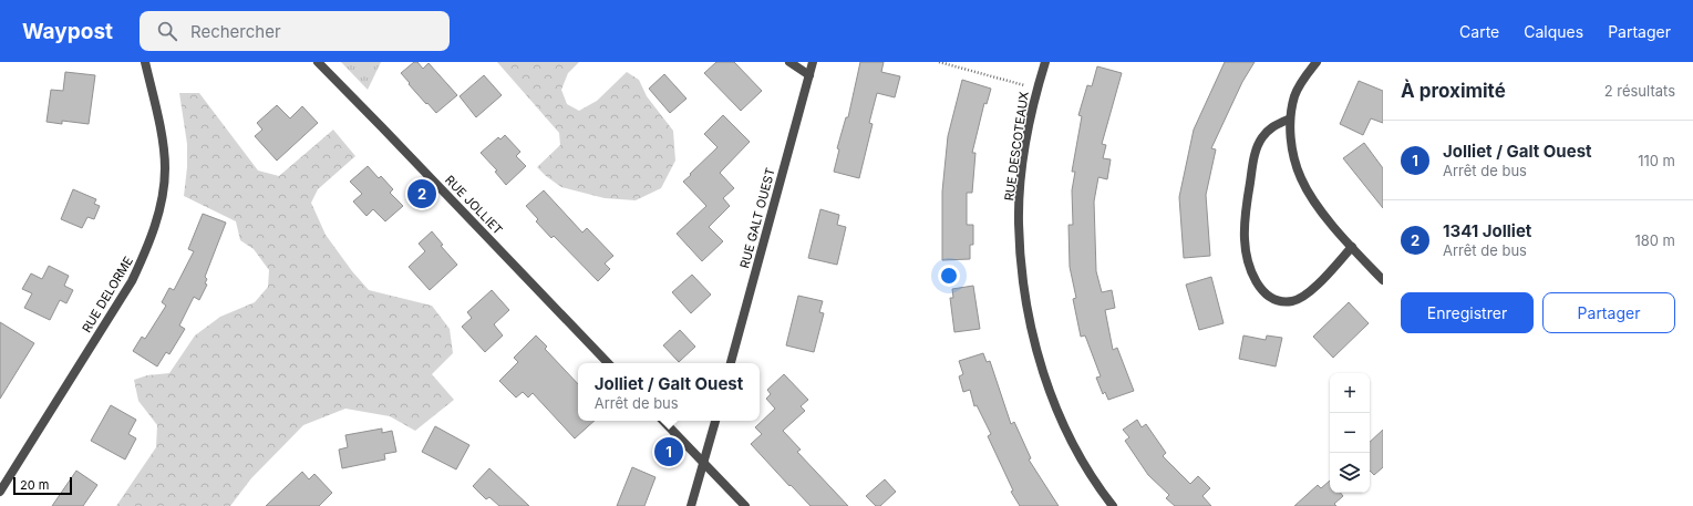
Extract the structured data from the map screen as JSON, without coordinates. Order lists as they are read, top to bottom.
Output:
{
  "streets": {
    "street": [
      "RUE DESCOTEAUX",
      "RUE JOLLIET",
      "RUE GALT OUEST",
      "RUE DELORME"
    ]
  },
  "scale_bar": "20 m",
  "page": {
    "header": "Waypost",
    "search": "Rechercher",
    "nav": ["Carte", "Calques", "Partager"],
    "heading": ["À proximité", "2 résultats"],
    "list": [
      {
        "mark": "1",
        "name": "Jolliet / Galt Ouest",
        "note": "Arrêt de bus",
        "value": "110 m"
      },
      {
        "mark": "2",
        "name": "1341 Jolliet",
        "note": "Arrêt de bus",
        "value": "180 m"
      }
    ],
    "pins": ["2", "1"],
    "buttons": ["Enregistrer", "Partager"],
    "popup": ["Jolliet / Galt Ouest", "Arrêt de bus"],
    "map_buttons": ["+", "−"],
    "scale": "20 m"
  }
}
